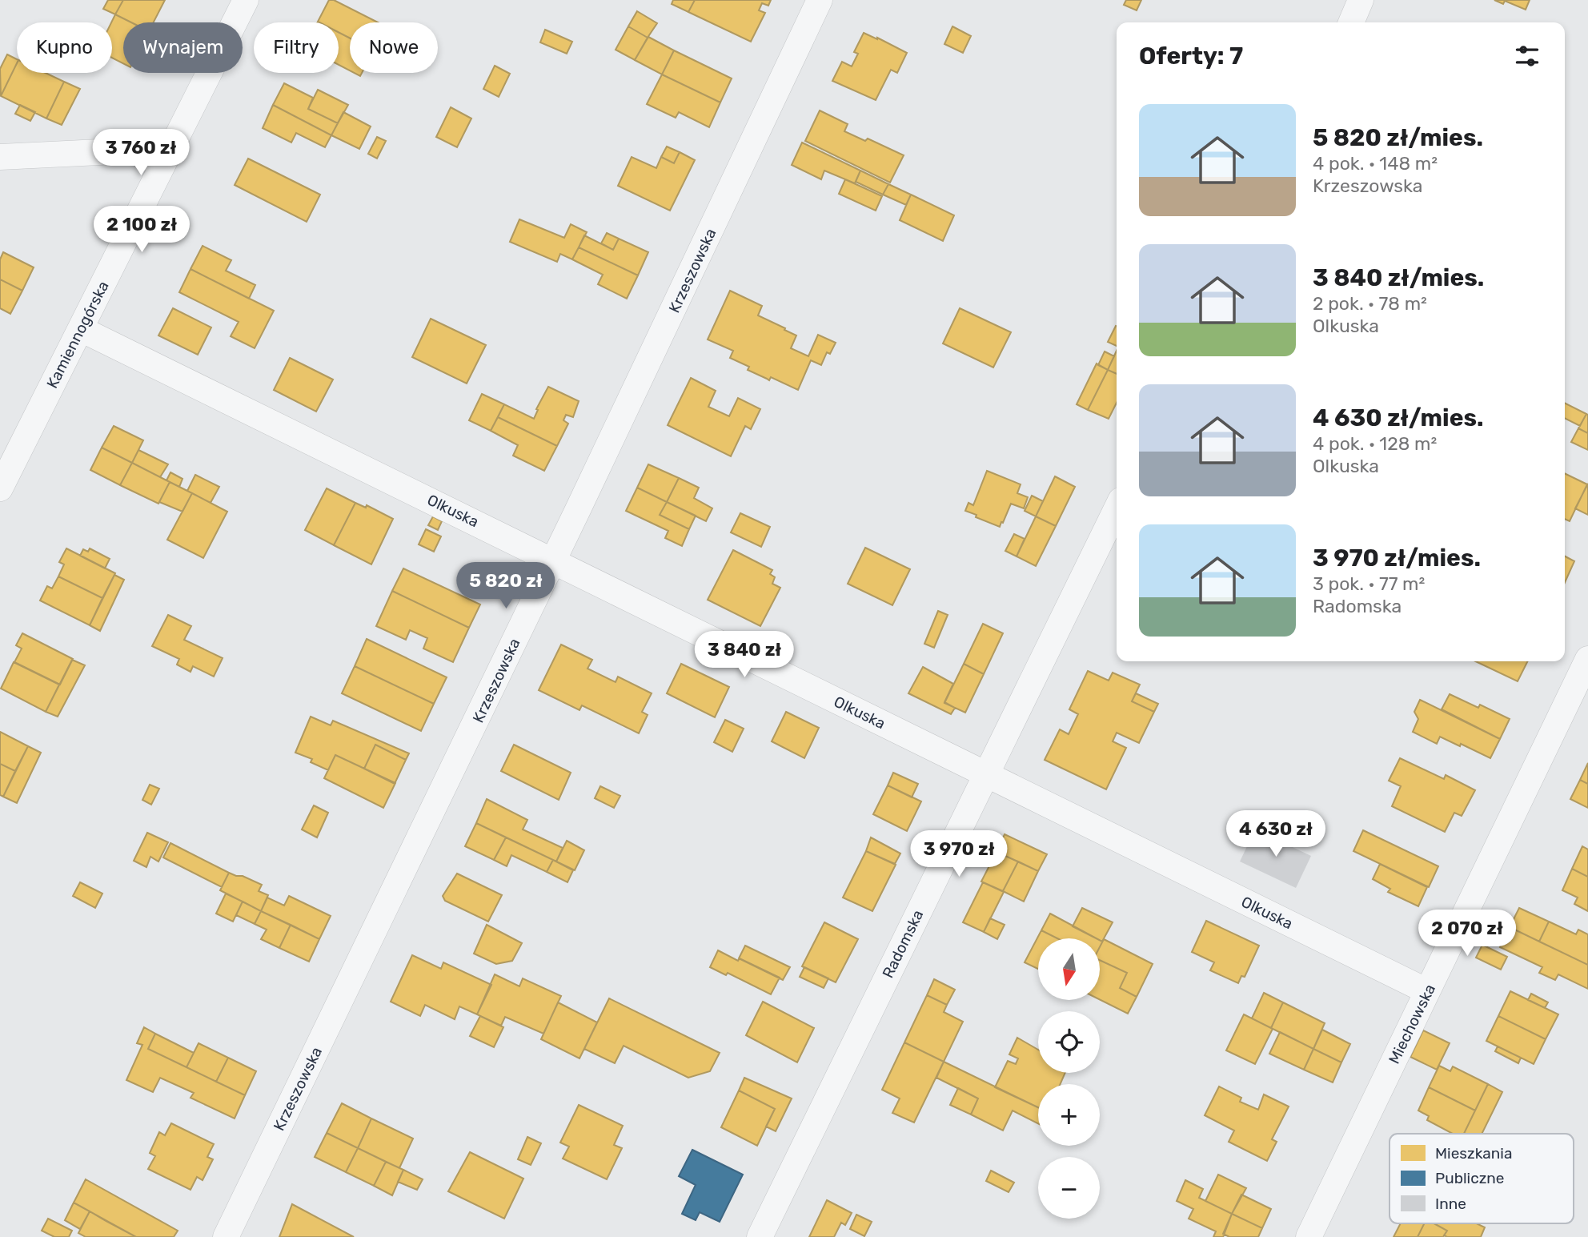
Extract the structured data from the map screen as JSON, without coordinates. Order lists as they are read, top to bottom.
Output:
{
  "streets": {
    "street": [
      "Krzeszowska",
      "Kamiennogórska",
      "Olkuska",
      "Radomska",
      "Miechowska"
    ]
  },
  "crossings": [
    ["Krzeszowska", "Olkuska"],
    ["Kamiennogórska", "Olkuska"],
    ["Olkuska", "Radomska"],
    ["Olkuska", "Miechowska"]
  ],
  "legend": ["Mieszkania", "Publiczne", "Inne"],
  "north": "bottom",
  "page": {
    "chip": [
      "Kupno",
      "Wynajem",
      "Filtry",
      "Nowe"
    ],
    "heading": "Oferty: 7",
    "list": [
      {
        "name": "5 820 zł/mies.",
        "note": "4 pok. · 148 m² · Krzeszowska"
      },
      {
        "name": "3 840 zł/mies.",
        "note": "2 pok. · 78 m² · Olkuska"
      },
      {
        "name": "4 630 zł/mies.",
        "note": "4 pok. · 128 m² · Olkuska"
      },
      {
        "name": "3 970 zł/mies.",
        "note": "3 pok. · 77 m² · Radomska"
      }
    ],
    "price": [
      "3 760 zł",
      "2 100 zł",
      "5 820 zł",
      "3 840 zł",
      "4 630 zł",
      "3 970 zł",
      "2 070 zł"
    ],
    "map_buttons": ["+", "−"]
  }
}
